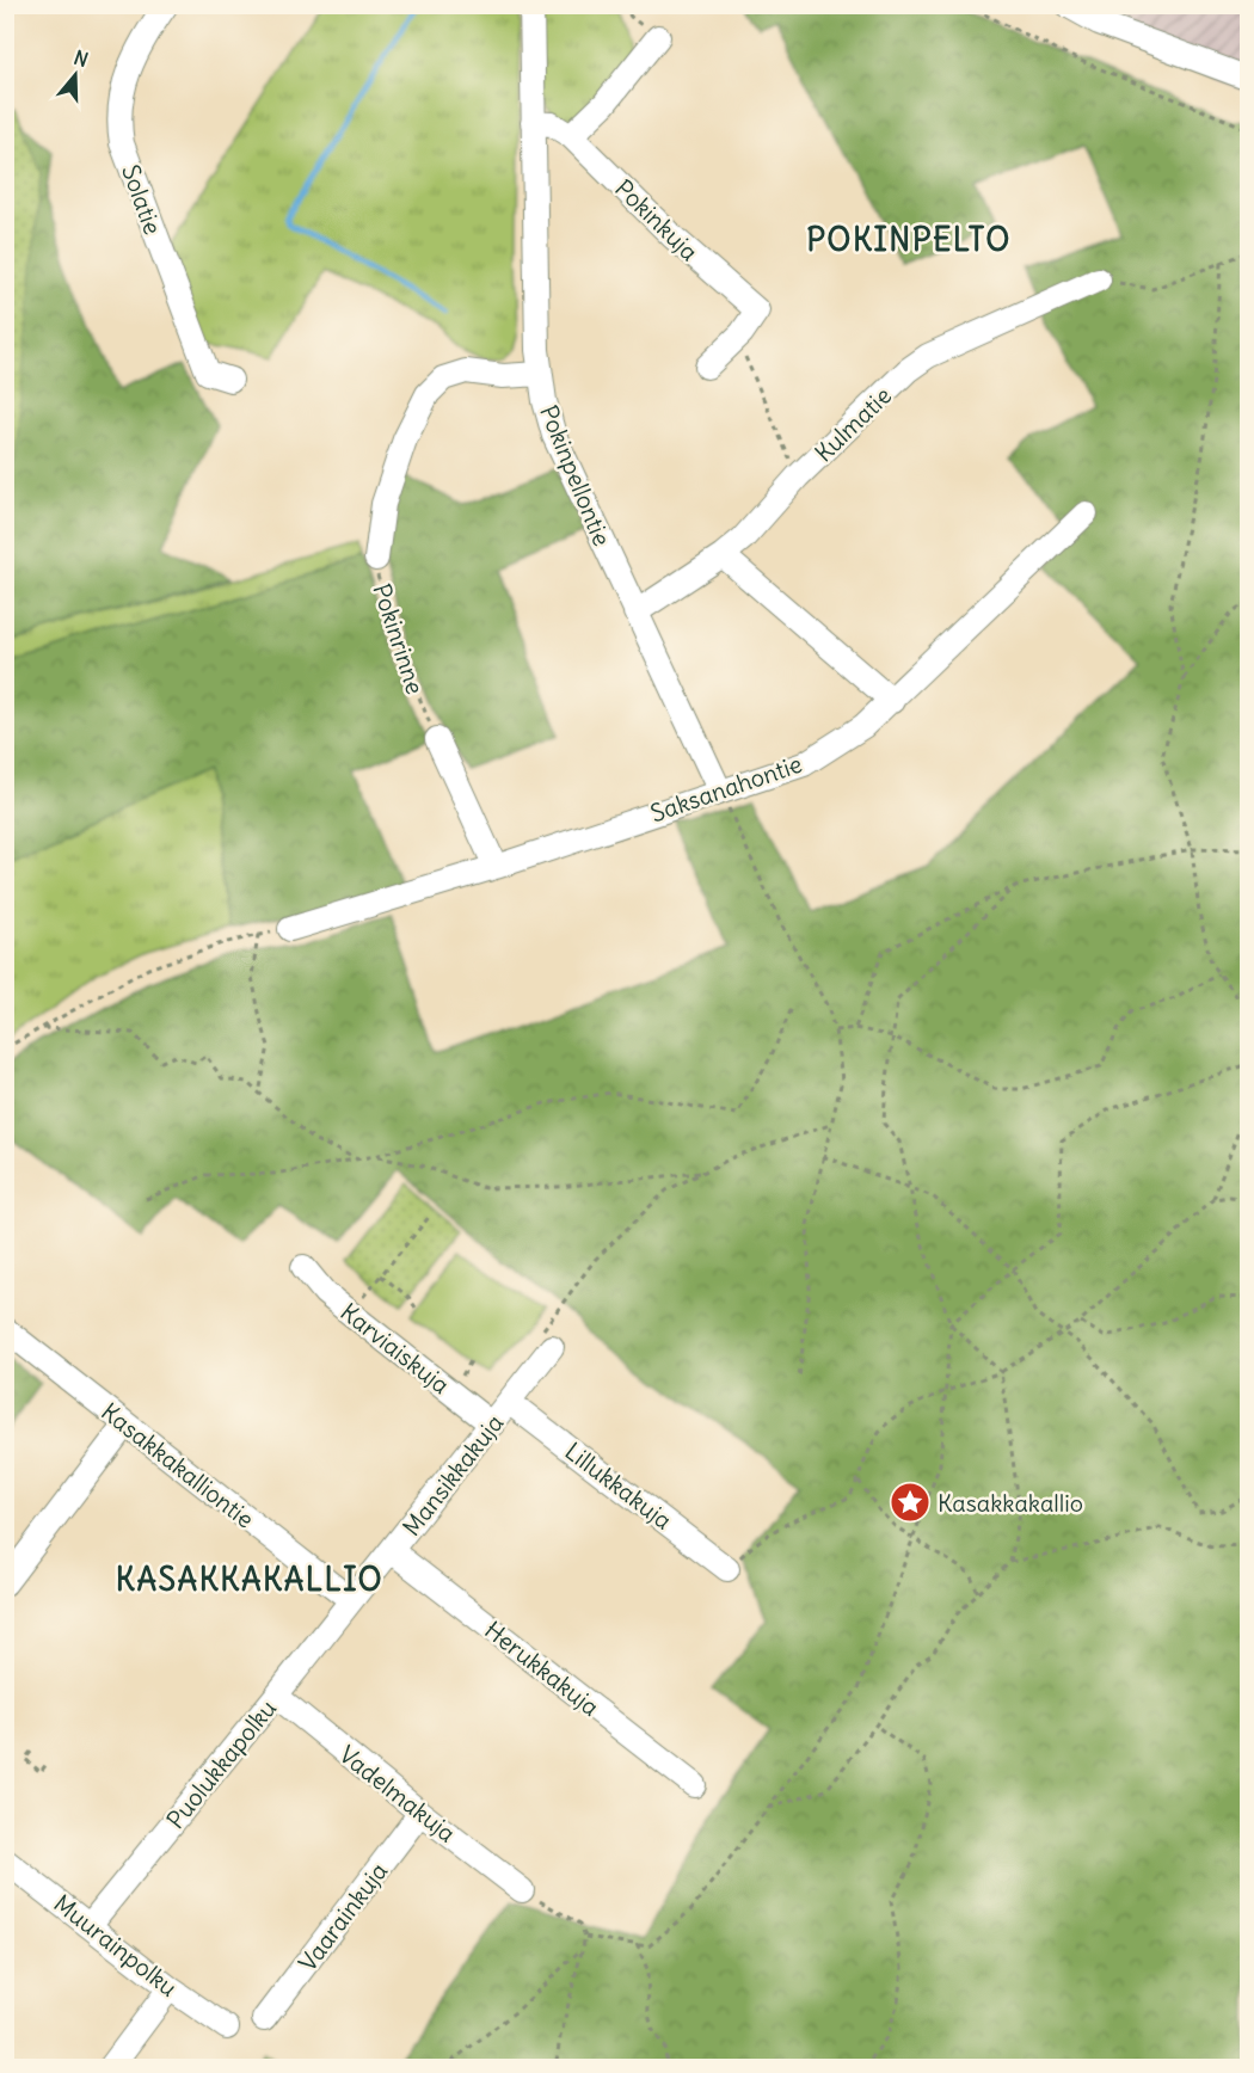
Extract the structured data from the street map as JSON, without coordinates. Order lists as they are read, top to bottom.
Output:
{
  "streets": {
    "street": [
      "Solatie",
      "Pokinkuja",
      "Kulmatie",
      "Pokinpellontie",
      "Pokinrinne",
      "Saksanahontie",
      "Karviaiskuja",
      "Kasakkakalliontie",
      "Mansikkakuja",
      "Lillukkakuja",
      "Herukkakuja",
      "Puolukkapolku",
      "Vadelmakuja",
      "Vaarainkuja",
      "Muurainpolku"
    ]
  },
  "crossings": [
    ["Pokinkuja", "Pokinpellontie"],
    ["Kulmatie", "Pokinpellontie"],
    ["Pokinpellontie", "Pokinrinne"],
    ["Pokinpellontie", "Saksanahontie"],
    ["Karviaiskuja", "Mansikkakuja"],
    ["Kasakkakalliontie", "Mansikkakuja"],
    ["Kasakkakalliontie", "Puolukkapolku"],
    ["Mansikkakuja", "Lillukkakuja"],
    ["Mansikkakuja", "Herukkakuja"],
    ["Mansikkakuja", "Puolukkapolku"],
    ["Puolukkapolku", "Vadelmakuja"],
    ["Puolukkapolku", "Muurainpolku"],
    ["Vadelmakuja", "Vaarainkuja"]
  ],
  "districts": ["POKINPELTO", "KASAKKAKALLIO"],
  "places": {
    "place": ["Kasakkakallio"]
  },
  "north": "top"
}
